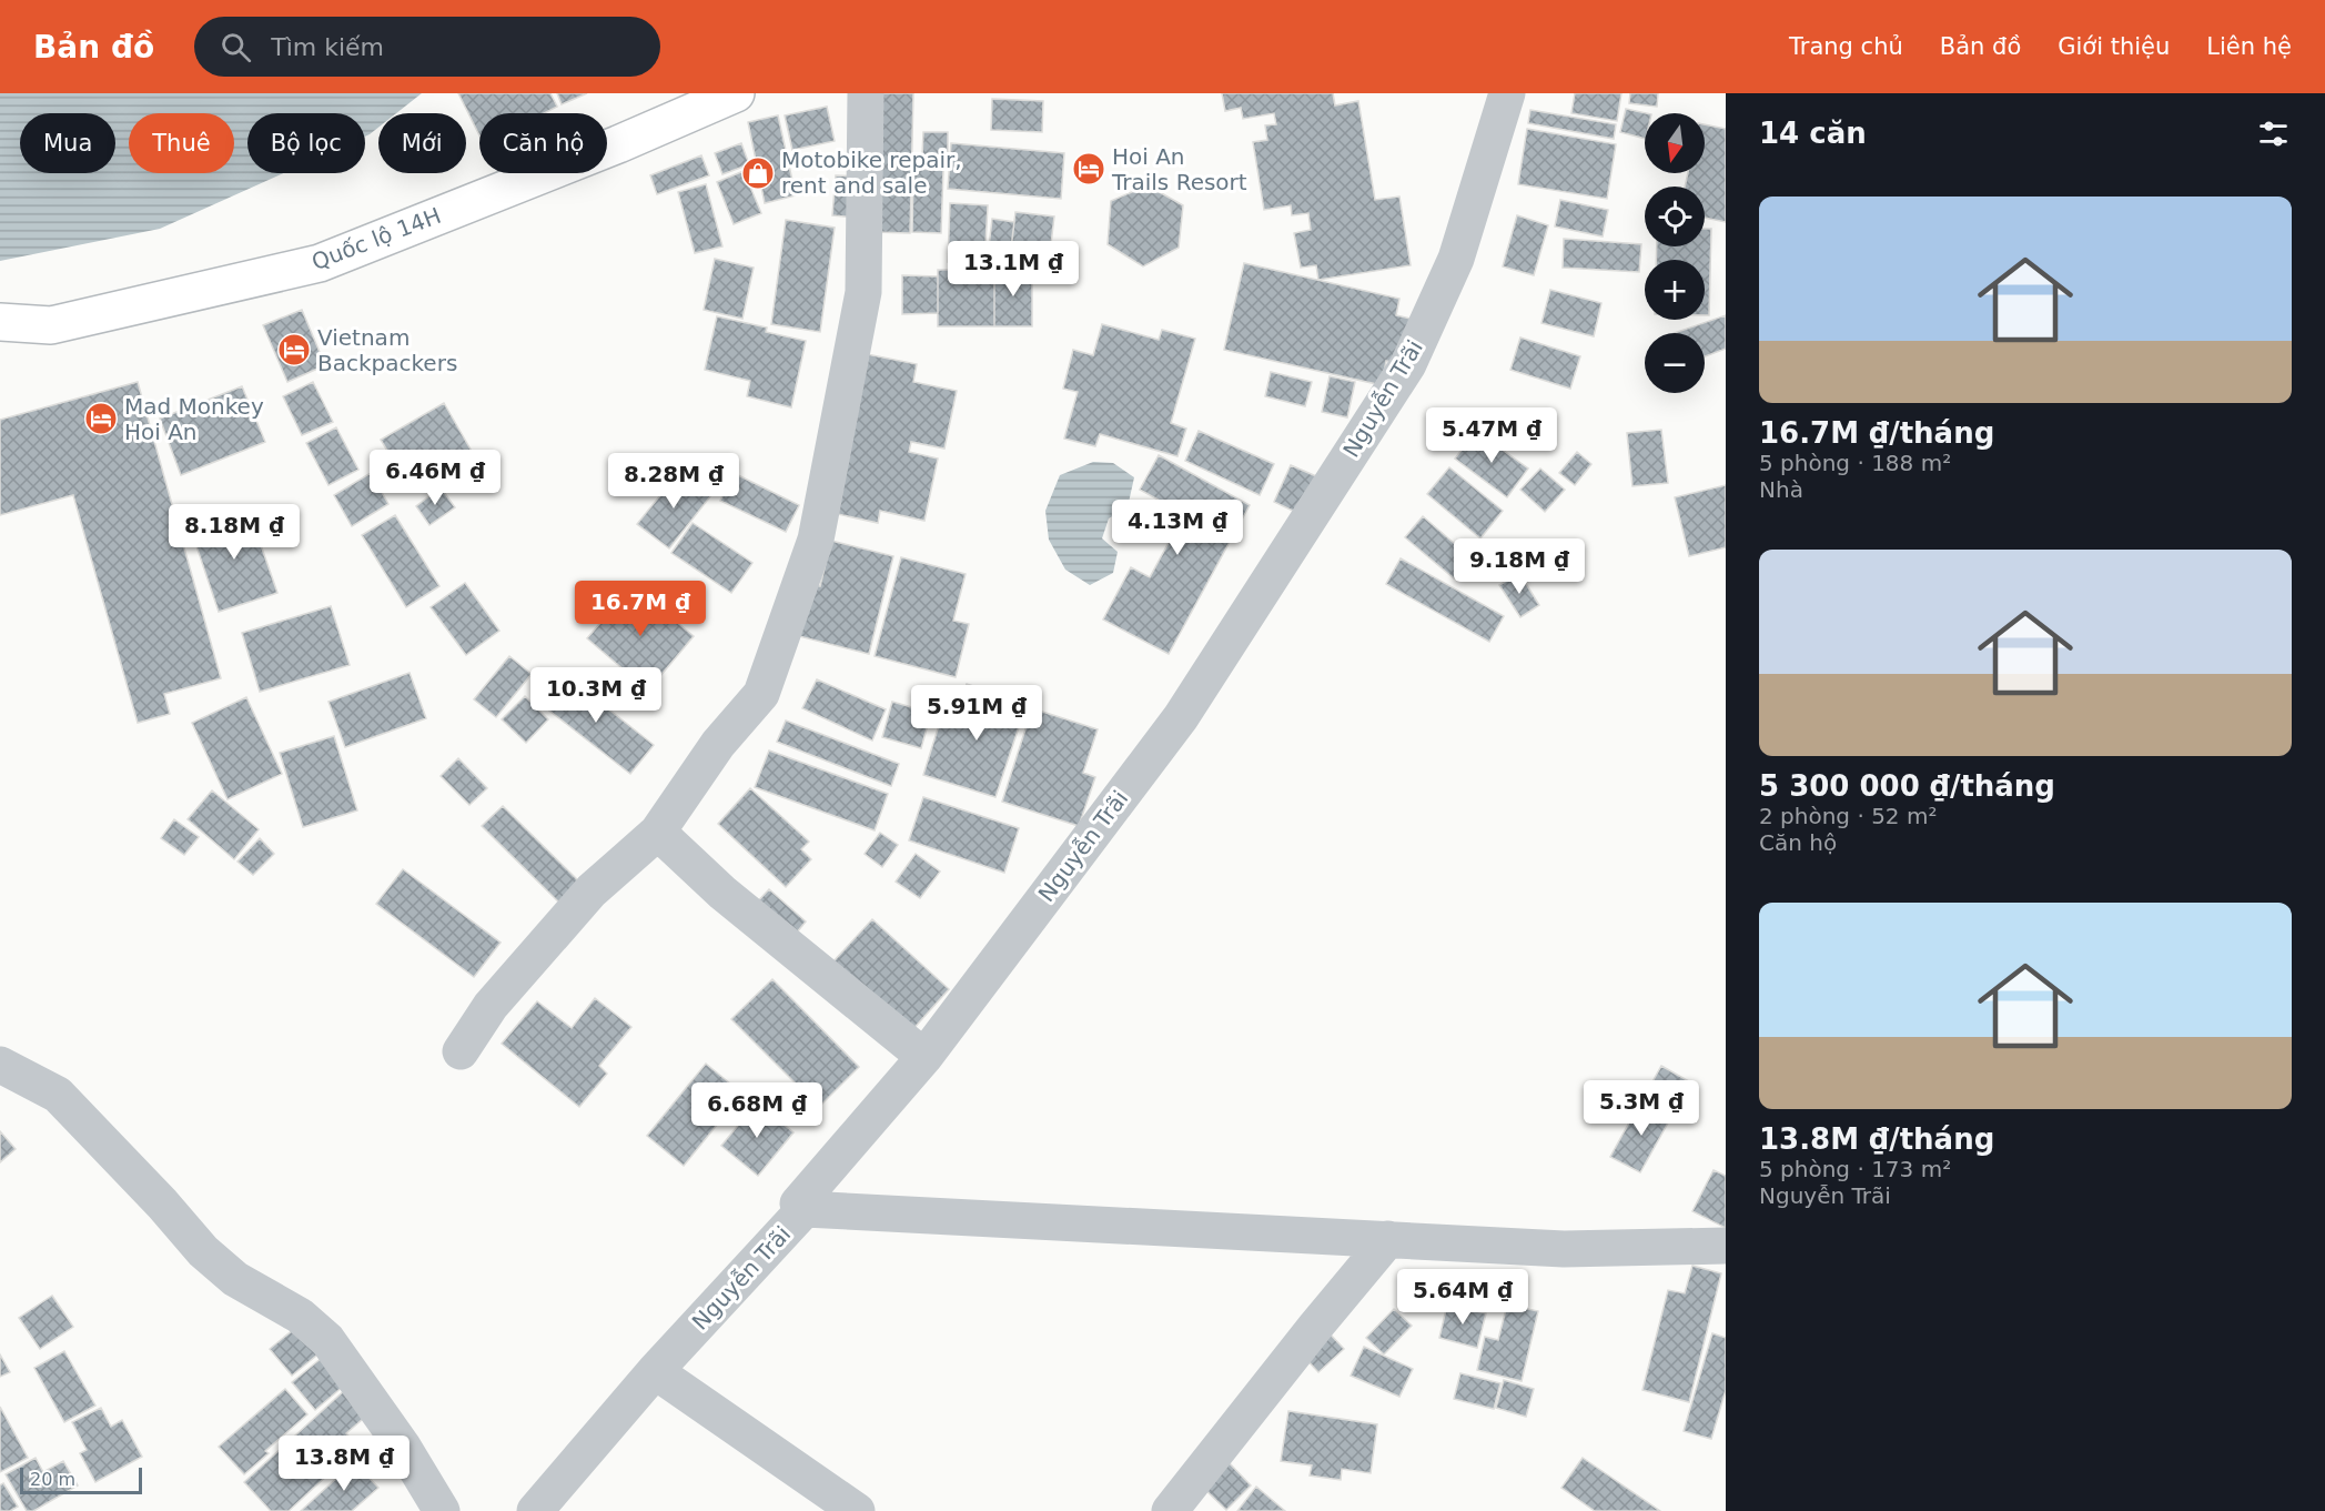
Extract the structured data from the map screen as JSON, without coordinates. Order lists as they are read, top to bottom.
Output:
{
  "streets": {
    "main road": ["Quốc lộ 14H"],
    "street": ["Nguyễn Trãi"]
  },
  "places": {
    "hotel": ["Hoi An Trails Resort", "Vietnam Backpackers", "Mad Monkey Hoi An"],
    "shop": ["Motobike repair, rent and sale"]
  },
  "scale_bar": "20 m",
  "north": "bottom",
  "page": {
    "header": "Bản đồ",
    "search": "Tìm kiếm",
    "nav": [
      "Trang chủ",
      "Bản đồ",
      "Giới thiệu",
      "Liên hệ"
    ],
    "heading": "14 căn",
    "map_buttons": ["+", "−"],
    "chip": [
      "Mua",
      "Thuê",
      "Bộ lọc",
      "Mới",
      "Căn hộ"
    ],
    "list": [
      {
        "name": "16.7M ₫/tháng",
        "note": "5 phòng · 188 m² · Nhà"
      },
      {
        "name": "5 300 000 ₫/tháng",
        "note": "2 phòng · 52 m² · Căn hộ"
      },
      {
        "name": "13.8M ₫/tháng",
        "note": "5 phòng · 173 m² · Nguyễn Trãi"
      }
    ],
    "price": [
      "13.1M ₫",
      "5.47M ₫",
      "6.46M ₫",
      "8.28M ₫",
      "4.13M ₫",
      "8.18M ₫",
      "9.18M ₫",
      "16.7M ₫",
      "10.3M ₫",
      "5.91M ₫",
      "5.3M ₫",
      "6.68M ₫",
      "5.64M ₫",
      "13.8M ₫"
    ],
    "scale": "20 m"
  }
}
